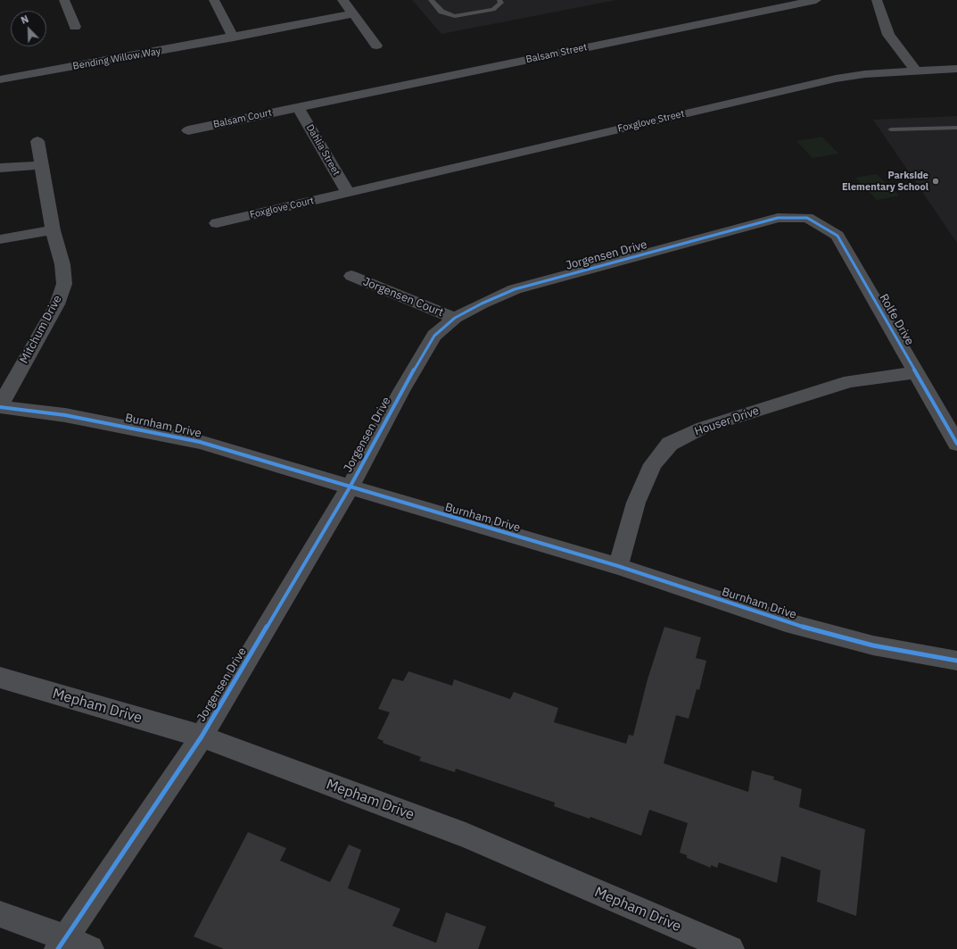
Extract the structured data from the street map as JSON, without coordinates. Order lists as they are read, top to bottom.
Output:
{
  "streets": {
    "street": [
      "Balsam Street",
      "Bending Willow Way",
      "Balsam Court",
      "Foxglove Street",
      "Dahlia Street",
      "Foxglove Court",
      "Jorgensen Drive",
      "Jorgensen Court",
      "Rolfe Drive",
      "Mitchum Drive",
      "Houser Drive",
      "Burnham Drive",
      "Mepham Drive"
    ]
  },
  "crossings": [
    ["Balsam Street", "Balsam Court"],
    ["Balsam Street", "Dahlia Street"],
    ["Balsam Court", "Dahlia Street"],
    ["Foxglove Street", "Dahlia Street"],
    ["Foxglove Street", "Foxglove Court"],
    ["Dahlia Street", "Foxglove Court"],
    ["Jorgensen Drive", "Jorgensen Court"],
    ["Jorgensen Drive", "Rolfe Drive"],
    ["Jorgensen Drive", "Burnham Drive"],
    ["Jorgensen Drive", "Mepham Drive"],
    ["Rolfe Drive", "Houser Drive"],
    ["Mitchum Drive", "Burnham Drive"],
    ["Houser Drive", "Burnham Drive"]
  ],
  "places": ["Parkside Elementary School"],
  "north": "top left"
}
